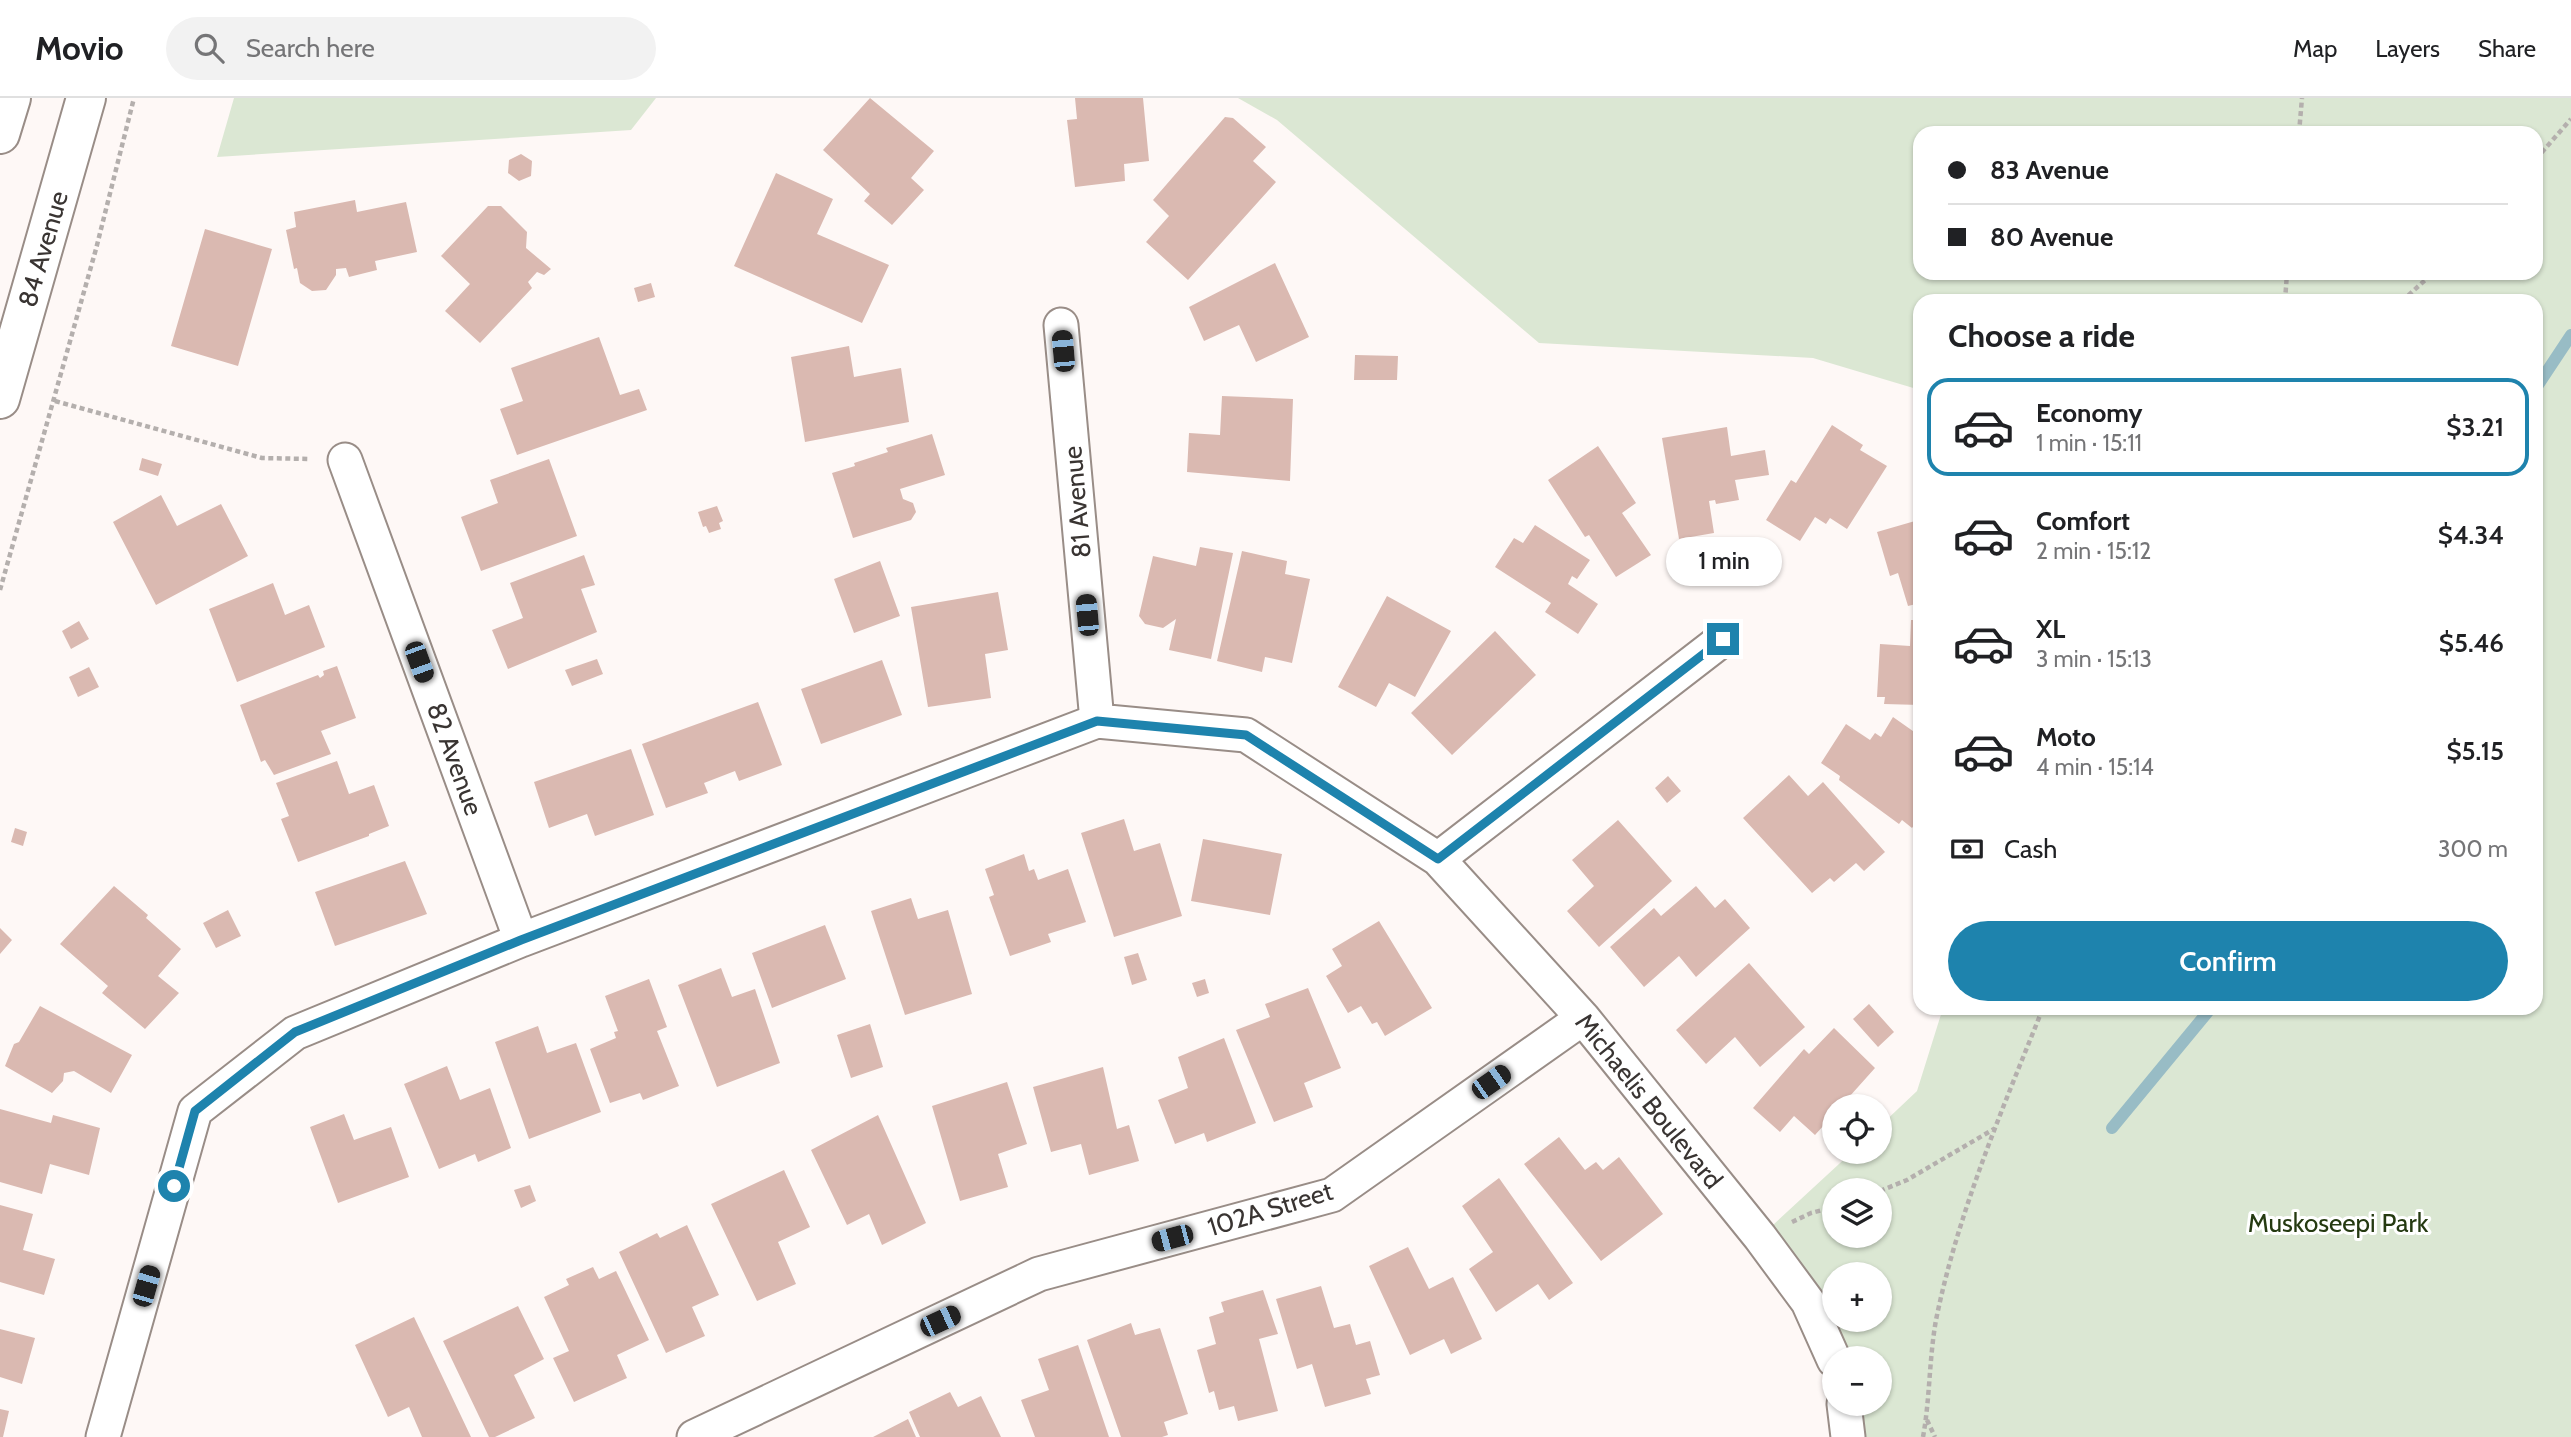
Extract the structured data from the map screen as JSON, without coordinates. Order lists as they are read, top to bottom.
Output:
{
  "streets": {
    "main road": ["84 Avenue"],
    "street": [
      "81 Avenue",
      "82 Avenue",
      "Michaelis Boulevard",
      "102A Street"
    ]
  },
  "crossings": [
    ["81 Avenue", "Michaelis Boulevard"],
    ["Michaelis Boulevard", "102A Street"]
  ],
  "parks": ["Muskoseepi Park"],
  "page": {
    "header": "Movio",
    "search": "Search here",
    "nav": ["Map", "Layers", "Share"],
    "banner": ["83 Avenue", "80 Avenue"],
    "heading": "Choose a ride",
    "list": [
      {
        "name": "Economy",
        "note": "1 min · 15:11",
        "value": "$3.21"
      },
      {
        "name": "Comfort",
        "note": "2 min · 15:12",
        "value": "$4.34"
      },
      {
        "name": "XL",
        "note": "3 min · 15:13",
        "value": "$5.46"
      },
      {
        "name": "Moto",
        "note": "4 min · 15:14",
        "value": "$5.15"
      }
    ],
    "bubble": "1 min",
    "pay": ["Cash", "300 m"],
    "buttons": "Confirm",
    "map_buttons": ["+", "−"]
  }
}
